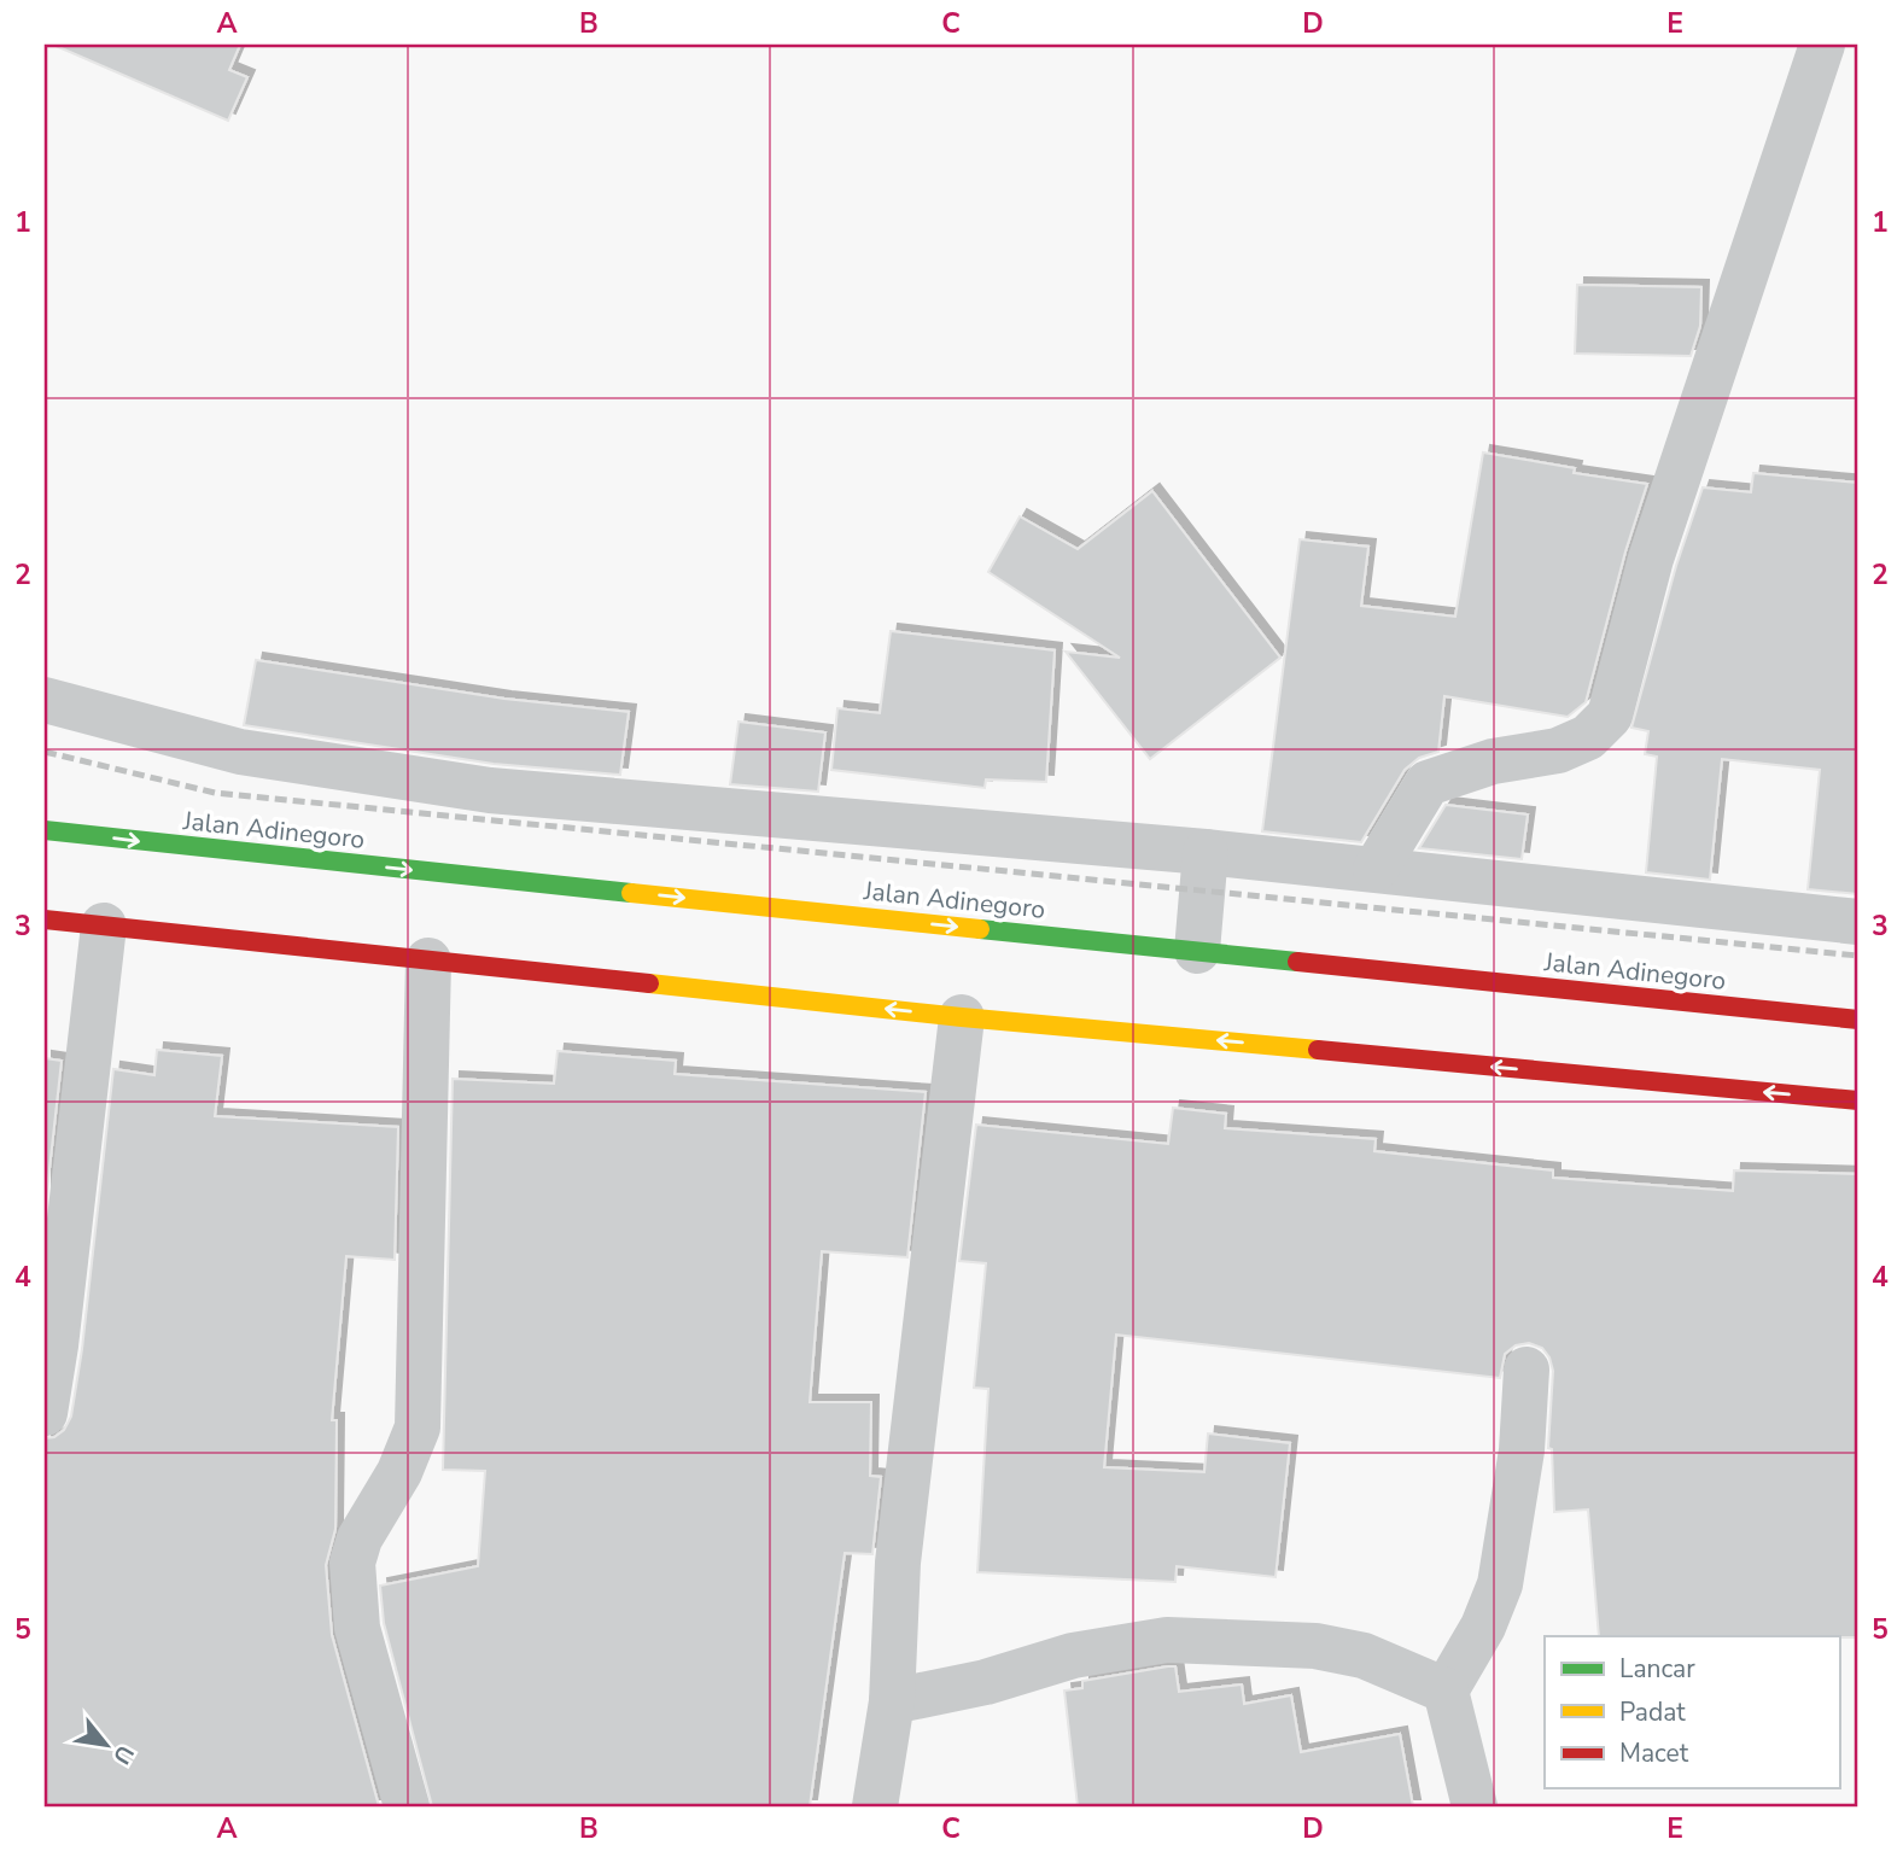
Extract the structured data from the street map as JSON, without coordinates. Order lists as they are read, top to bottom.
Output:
{
  "streets": {
    "highway": ["Jalan Adinegoro"]
  },
  "legend": ["Lancar", "Padat", "Macet"],
  "north": "bottom right",
  "grid": {
    "columns": [
      "A",
      "B",
      "C",
      "D",
      "E"
    ],
    "rows": [
      "1",
      "2",
      "3",
      "4",
      "5"
    ]
  }
}
